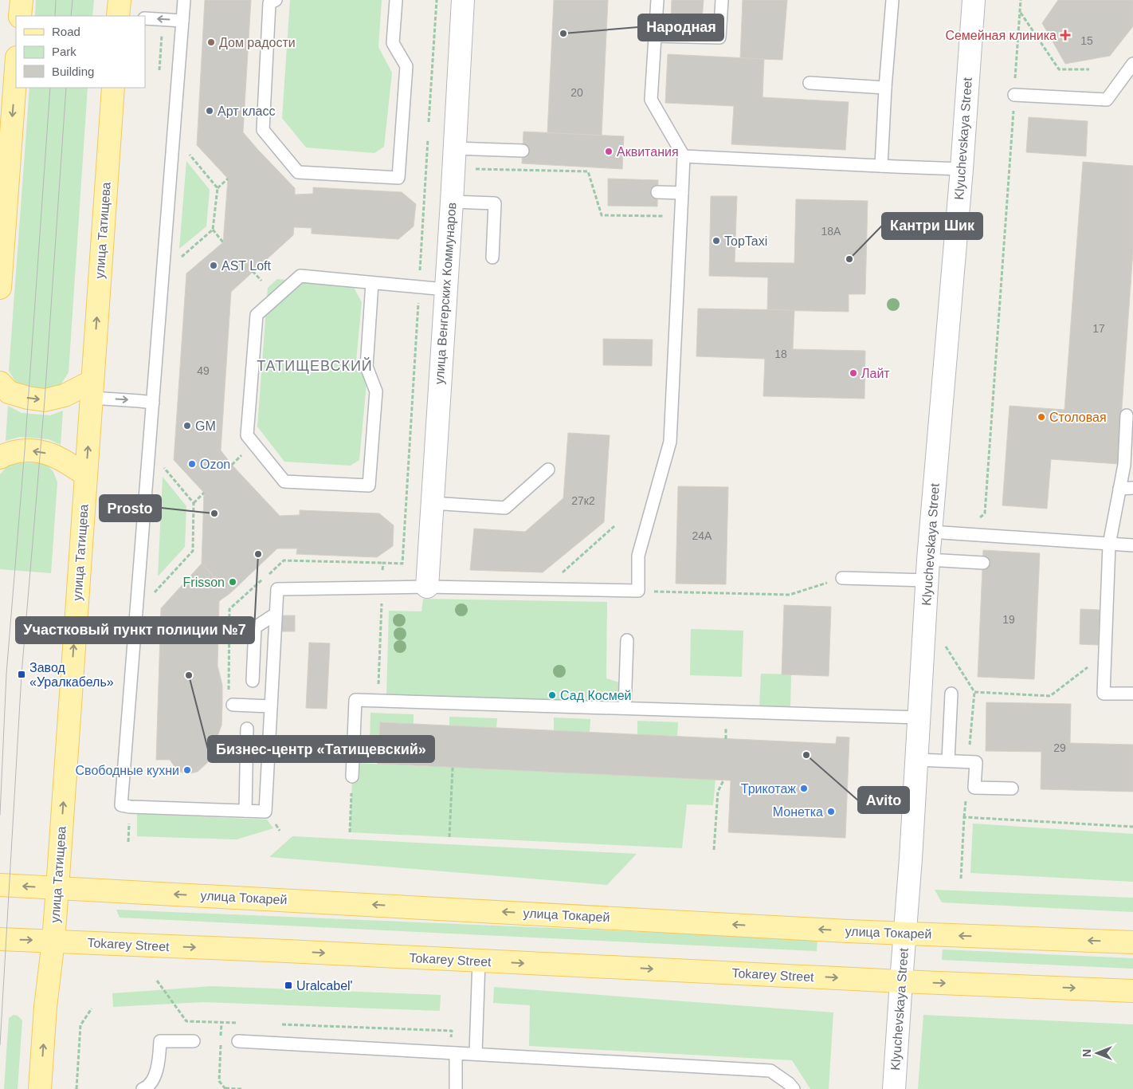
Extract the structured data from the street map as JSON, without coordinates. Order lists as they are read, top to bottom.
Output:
{
  "streets": {
    "main road": ["улица Татищева", "улица Токарей", "Tokarey Street"],
    "street": ["Klyuchevskaya Street", "улица Венгерских Коммунаров"]
  },
  "crossings": [
    ["Klyuchevskaya Street", "улица Токарей"],
    ["Klyuchevskaya Street", "Tokarey Street"],
    ["улица Татищева", "улица Токарей"],
    ["улица Татищева", "Tokarey Street"]
  ],
  "one_way": ["улица Татищева", "улица Токарей", "Tokarey Street"],
  "districts": ["ТАТИЩЕВСКИЙ"],
  "places": {
    "other": [
      "Народная",
      "Дом радости",
      "Арт класс",
      "Аквитания",
      "TopTaxi",
      "Кантри Шик",
      "AST Loft",
      "Лайт",
      "Столовая",
      "GM",
      "Ozon",
      "Prosto",
      "Участковый пункт полиции №7",
      "Frisson",
      "Бизнес-центр «Татищевский»",
      "Сад Космей",
      "Avito",
      "Свободные кухни",
      "Трикотаж",
      "Монетка"
    ],
    "health": ["Семейная клиника"],
    "transit": ["Завод «Уралкабель»", "Uralcabel'"]
  },
  "house_numbers": [
    "15",
    "20",
    "18А",
    "17",
    "18",
    "49",
    "27к2",
    "24А",
    "19",
    "29"
  ],
  "legend": ["Road", "Park", "Building"],
  "north": "left"
}
